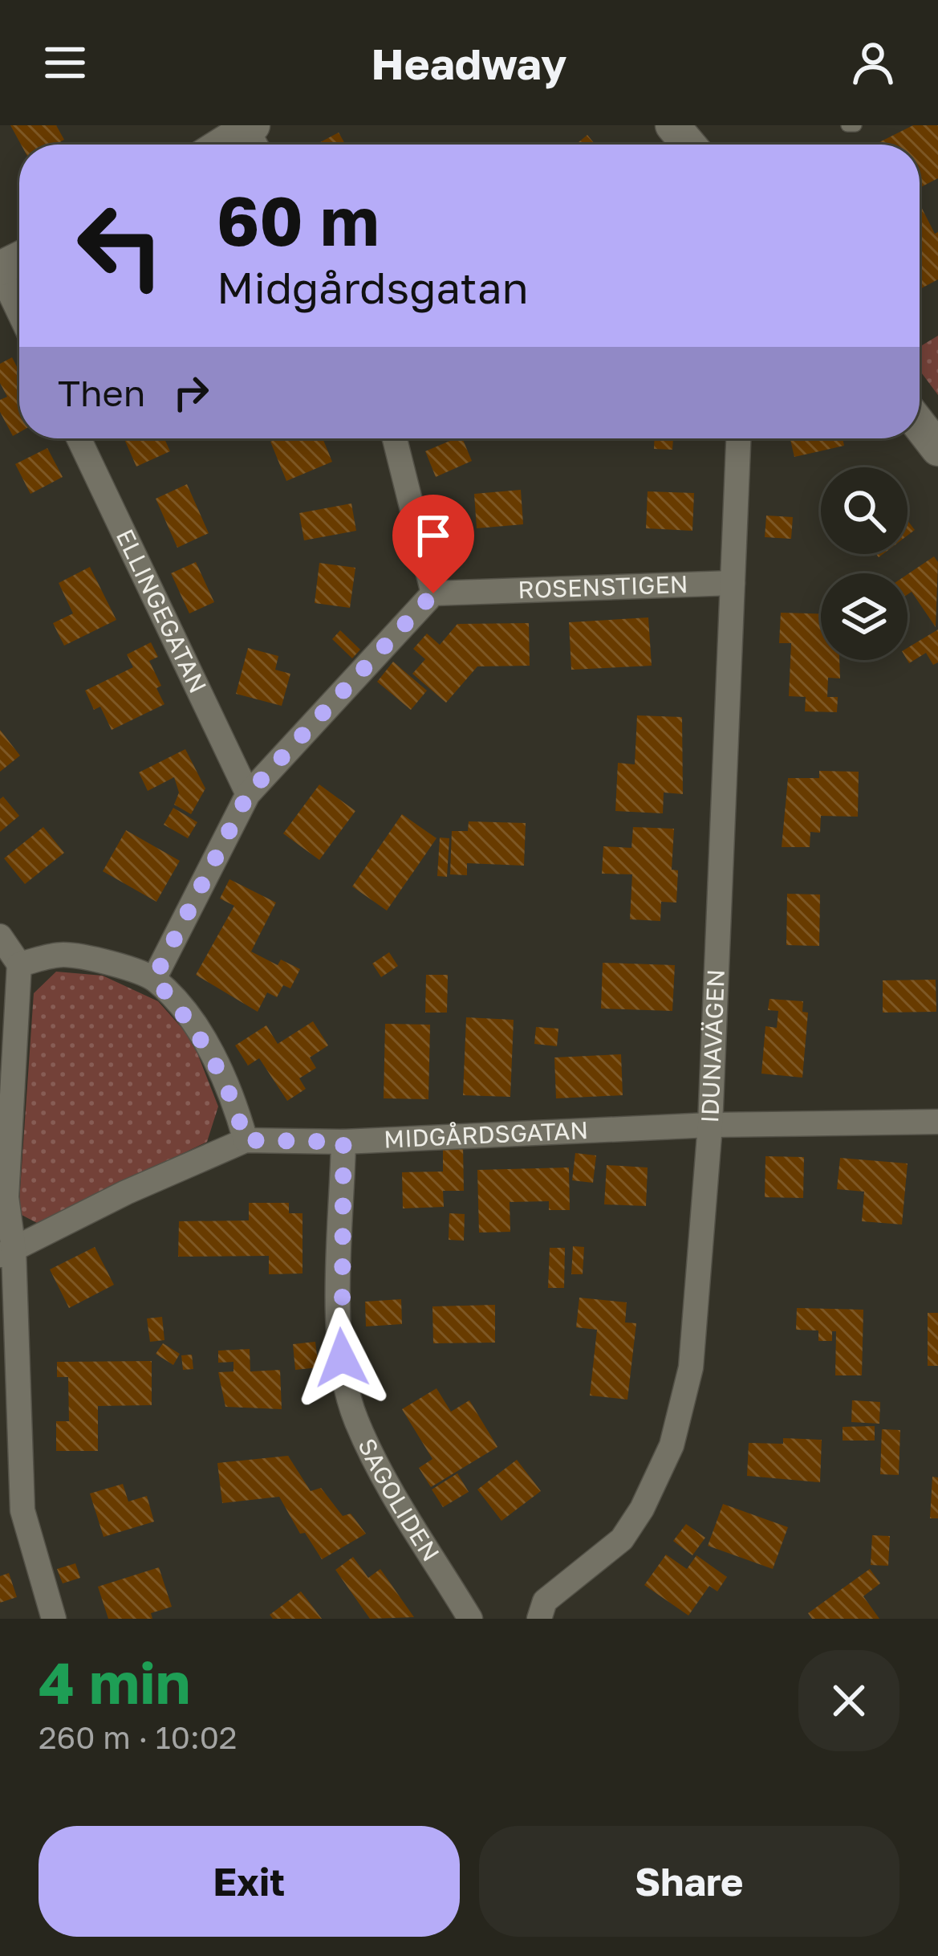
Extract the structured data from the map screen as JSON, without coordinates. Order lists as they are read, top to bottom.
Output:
{
  "streets": {
    "street": [
      "ROSENSTIGEN",
      "ELLINGEGATAN",
      "IDUNAVÄGEN",
      "MIDGÅRDSGATAN",
      "SAGOLIDEN"
    ]
  },
  "crossings": [
    ["ROSENSTIGEN", "IDUNAVÄGEN"],
    ["IDUNAVÄGEN", "MIDGÅRDSGATAN"],
    ["MIDGÅRDSGATAN", "SAGOLIDEN"]
  ],
  "page": {
    "header": "Headway",
    "turn": ["60 m", "Midgårdsgatan"],
    "then": "Then",
    "heading": ["4 min", "260 m · 10:02"],
    "buttons": ["Exit", "Share"]
  }
}
